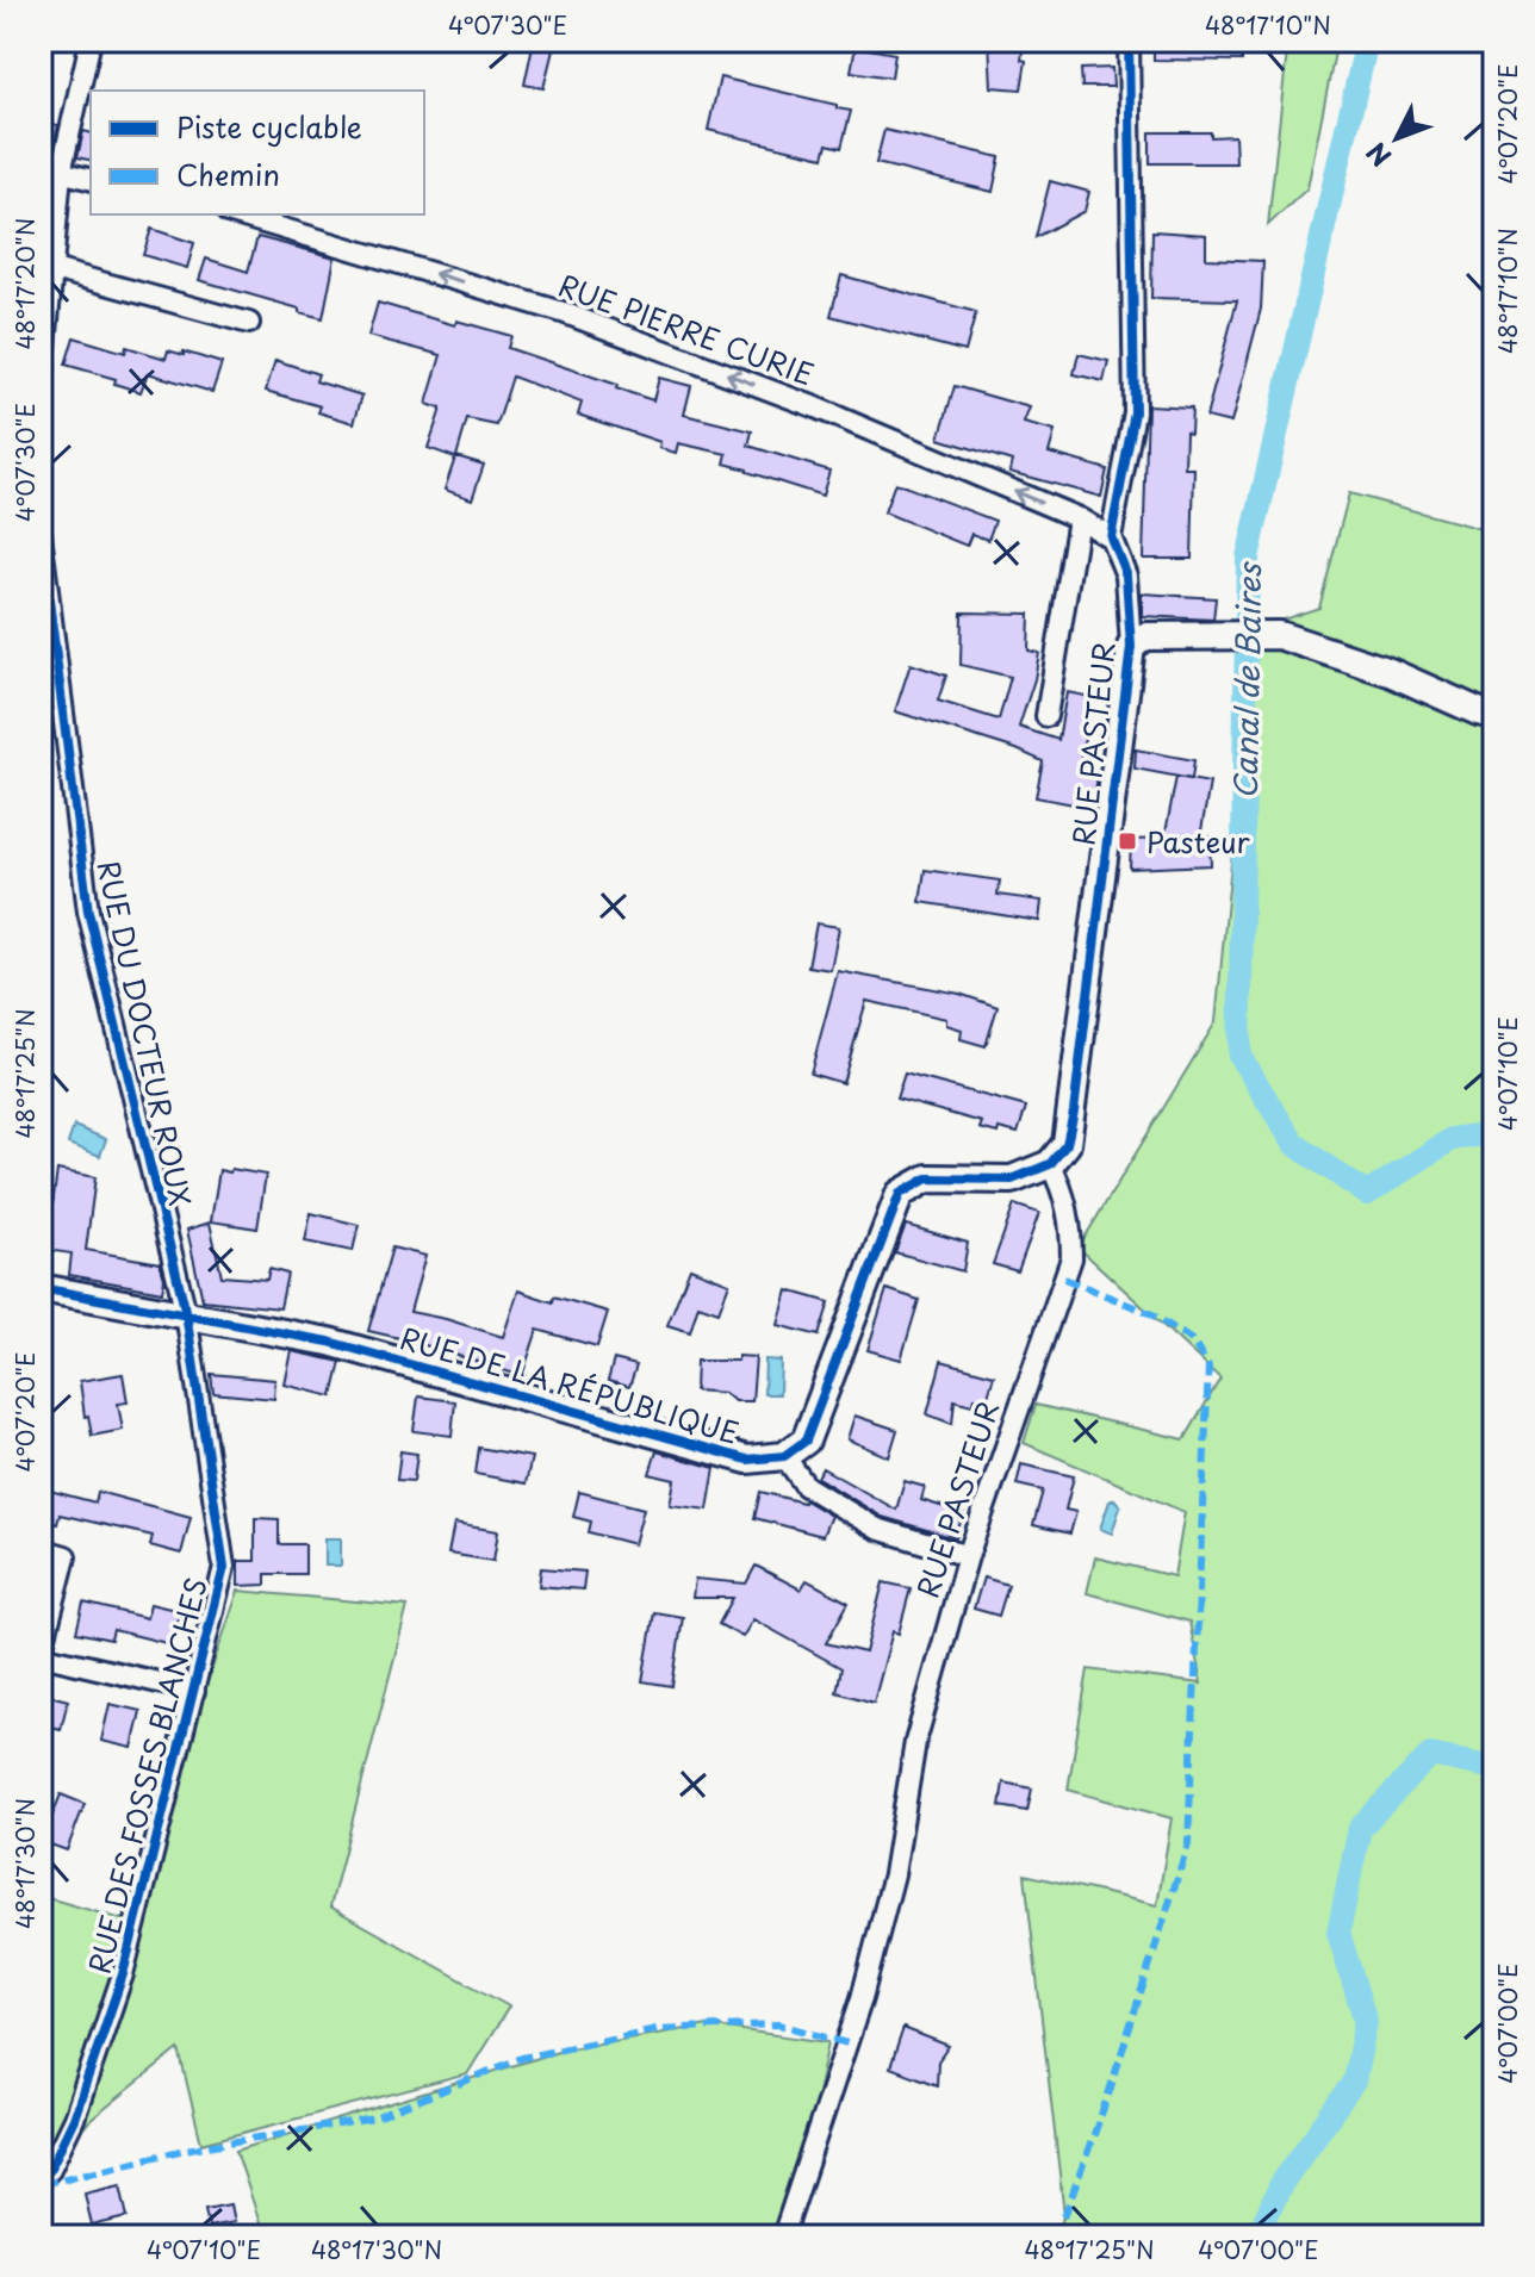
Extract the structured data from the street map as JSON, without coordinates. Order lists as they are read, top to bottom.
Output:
{
  "streets": {
    "street": [
      "RUE PIERRE CURIE",
      "RUE PASTEUR",
      "RUE DU DOCTEUR ROUX",
      "RUE DE LA RÉPUBLIQUE",
      "RUE DES FOSSES BLANCHES"
    ]
  },
  "crossings": [
    ["RUE PIERRE CURIE", "RUE PASTEUR"],
    ["RUE DU DOCTEUR ROUX", "RUE DE LA RÉPUBLIQUE"],
    ["RUE DU DOCTEUR ROUX", "RUE DES FOSSES BLANCHES"],
    ["RUE DE LA RÉPUBLIQUE", "RUE DES FOSSES BLANCHES"]
  ],
  "one_way": ["RUE PIERRE CURIE"],
  "water": ["Canal de Baires"],
  "places": {
    "transit": ["Pasteur"]
  },
  "legend": ["Piste cyclable", "Chemin"],
  "north": "bottom left",
  "coordinates": [
    "4°07'30\"E",
    "48°17'10\"N",
    "4°07'20\"E",
    "48°17'20\"N",
    "4°07'10\"E",
    "48°17'25\"N",
    "48°17'30\"N",
    "4°07'00\"E"
  ]
}
